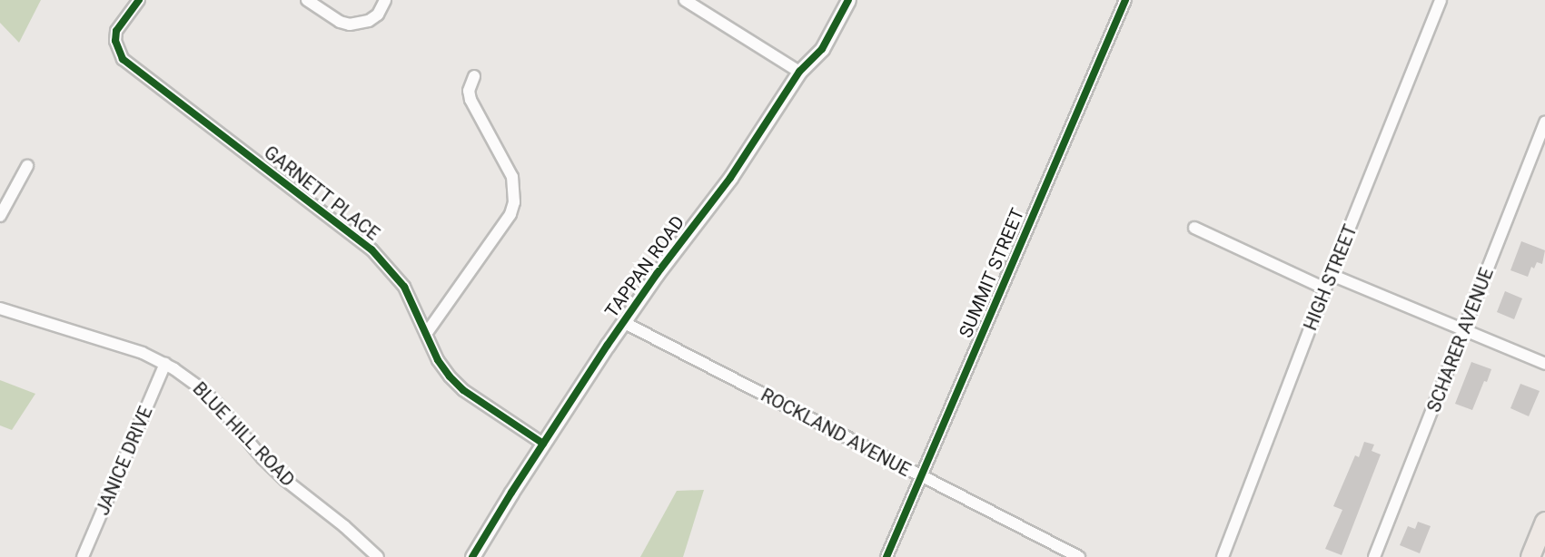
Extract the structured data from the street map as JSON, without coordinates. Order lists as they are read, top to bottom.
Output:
{
  "streets": {
    "street": [
      "GARNETT PLACE",
      "TAPPAN ROAD",
      "SUMMIT STREET",
      "HIGH STREET",
      "SCHARER AVENUE",
      "ROCKLAND AVENUE",
      "BLUE HILL ROAD",
      "JANICE DRIVE"
    ]
  },
  "crossings": [
    ["GARNETT PLACE", "TAPPAN ROAD"],
    ["TAPPAN ROAD", "ROCKLAND AVENUE"],
    ["SUMMIT STREET", "ROCKLAND AVENUE"],
    ["BLUE HILL ROAD", "JANICE DRIVE"]
  ]
}
